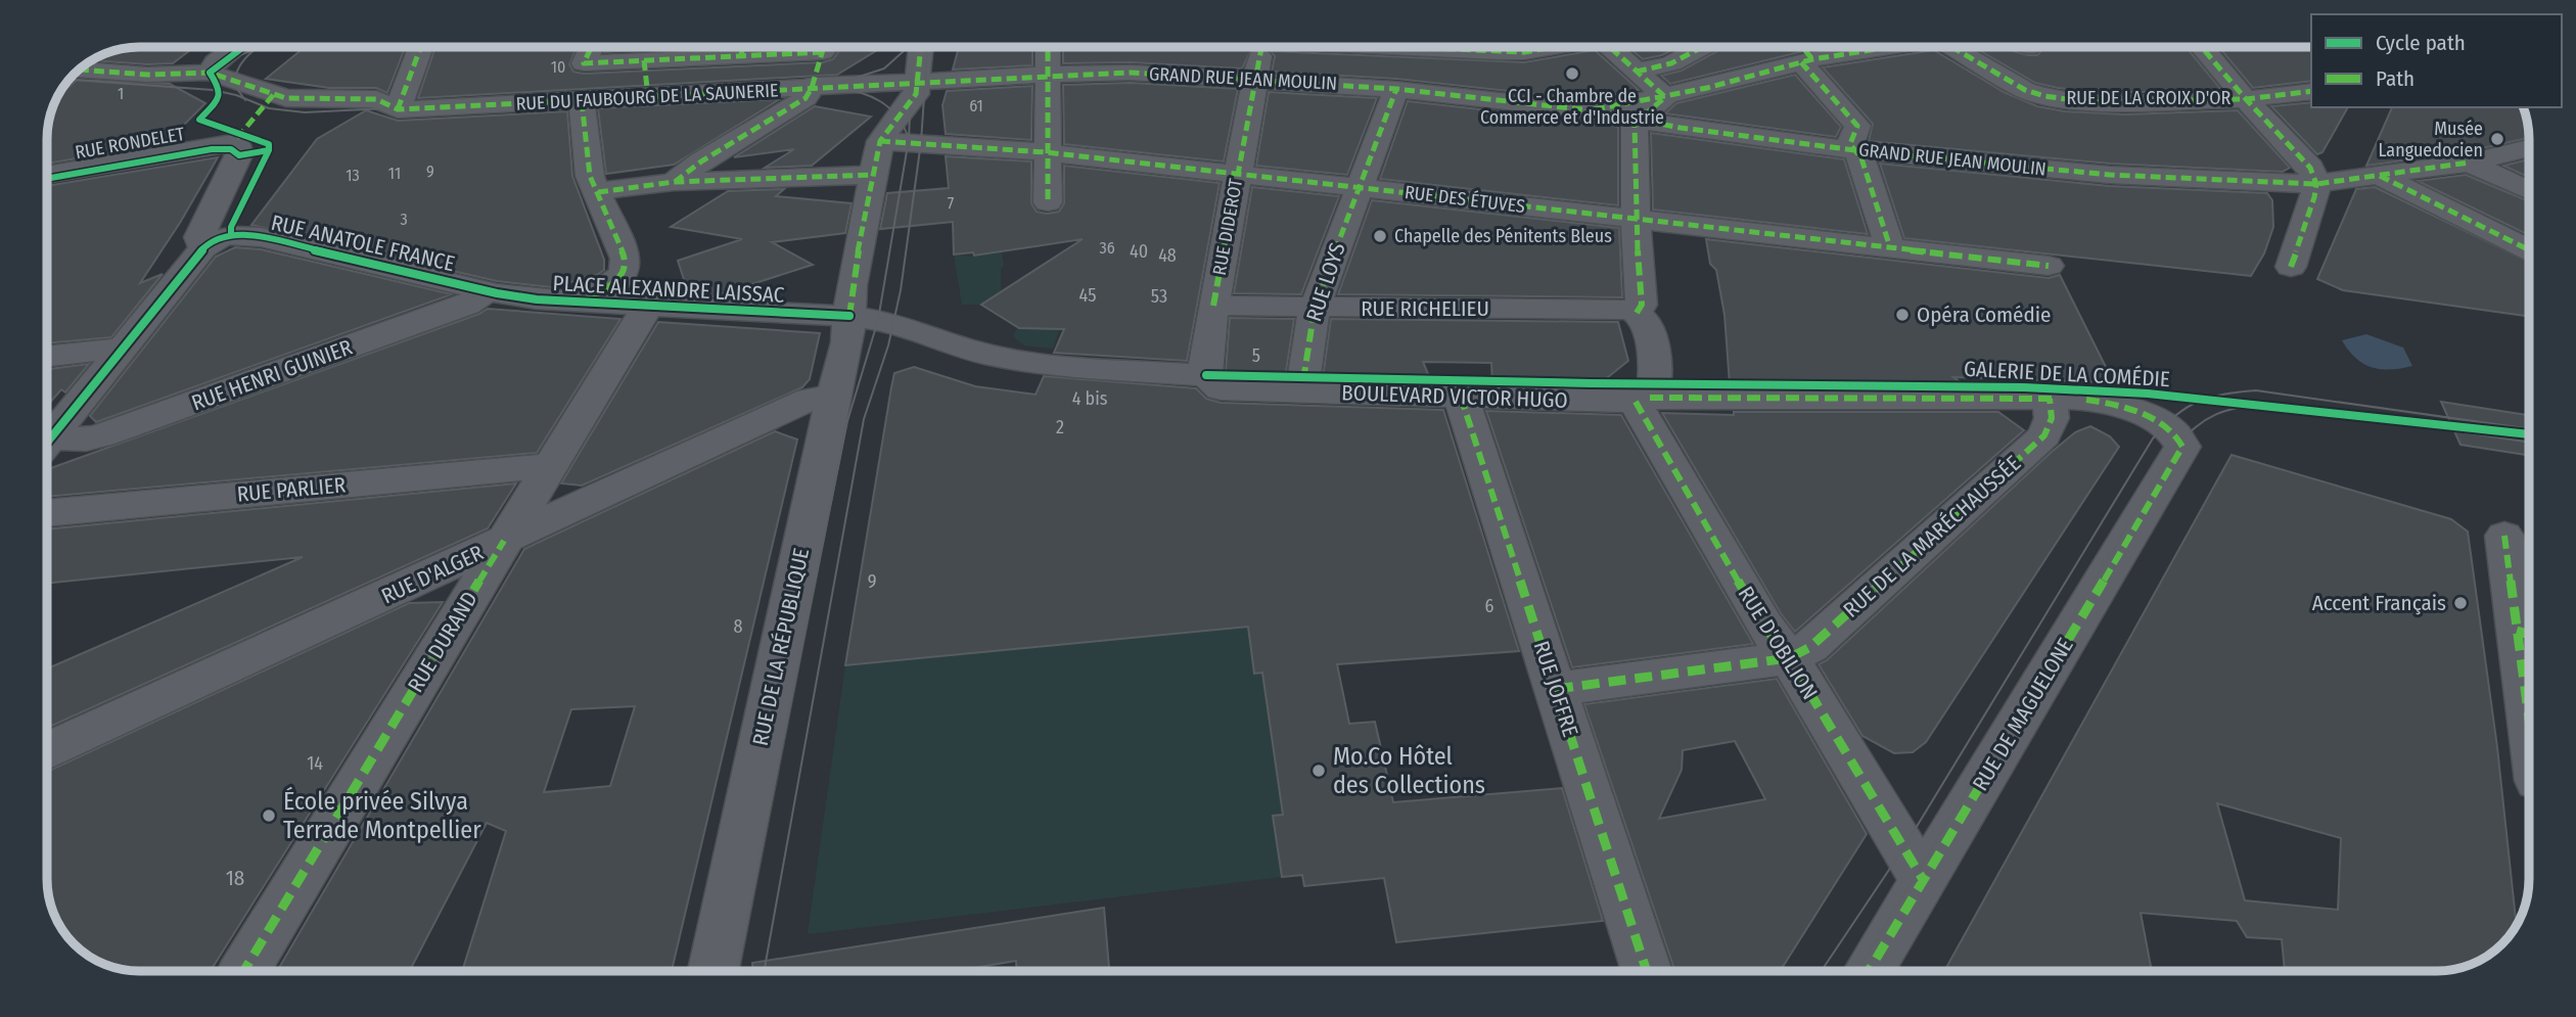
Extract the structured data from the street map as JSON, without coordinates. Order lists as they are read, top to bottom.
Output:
{
  "streets": {
    "street": [
      "GRAND RUE JEAN MOULIN",
      "RUE DU FAUBOURG DE LA SAUNERIE",
      "RUE DE LA CROIX D'OR",
      "RUE RONDELET",
      "RUE DES ÉTUVES",
      "RUE DIDEROT",
      "RUE ANATOLE FRANCE",
      "RUE LOYS",
      "PLACE ALEXANDRE LAISSAC",
      "RUE RICHELIEU",
      "RUE HENRI GUINIER",
      "BOULEVARD VICTOR HUGO",
      "RUE PARLIER",
      "RUE DE LA MARÉCHAUSSÉE",
      "RUE D'ALGER",
      "RUE DURAND",
      "RUE D'OBILION",
      "RUE DE LA RÉPUBLIQUE",
      "RUE JOFFRE",
      "RUE DE MAGUELONE"
    ],
    "cycle path": ["GALERIE DE LA COMÉDIE"]
  },
  "crossings": [
    ["GRAND RUE JEAN MOULIN", "RUE DU FAUBOURG DE LA SAUNERIE"],
    ["GRAND RUE JEAN MOULIN", "RUE DIDEROT"],
    ["GRAND RUE JEAN MOULIN", "RUE LOYS"],
    ["RUE DES ÉTUVES", "RUE DIDEROT"],
    ["RUE DES ÉTUVES", "RUE LOYS"],
    ["RUE DES ÉTUVES", "RUE DE LA RÉPUBLIQUE"],
    ["RUE DIDEROT", "RUE RICHELIEU"],
    ["RUE DIDEROT", "BOULEVARD VICTOR HUGO"],
    ["RUE ANATOLE FRANCE", "PLACE ALEXANDRE LAISSAC"],
    ["RUE ANATOLE FRANCE", "RUE HENRI GUINIER"],
    ["RUE LOYS", "RUE RICHELIEU"],
    ["PLACE ALEXANDRE LAISSAC", "RUE HENRI GUINIER"],
    ["PLACE ALEXANDRE LAISSAC", "BOULEVARD VICTOR HUGO"],
    ["PLACE ALEXANDRE LAISSAC", "RUE DURAND"],
    ["PLACE ALEXANDRE LAISSAC", "RUE DE LA RÉPUBLIQUE"],
    ["BOULEVARD VICTOR HUGO", "RUE DE LA MARÉCHAUSSÉE"],
    ["BOULEVARD VICTOR HUGO", "RUE D'OBILION"],
    ["BOULEVARD VICTOR HUGO", "RUE DE LA RÉPUBLIQUE"],
    ["BOULEVARD VICTOR HUGO", "RUE JOFFRE"],
    ["BOULEVARD VICTOR HUGO", "RUE DE MAGUELONE"],
    ["RUE PARLIER", "RUE DURAND"],
    ["RUE DE LA MARÉCHAUSSÉE", "RUE D'OBILION"],
    ["RUE D'ALGER", "RUE DURAND"],
    ["RUE D'ALGER", "RUE DE LA RÉPUBLIQUE"],
    ["RUE D'OBILION", "RUE DE MAGUELONE"]
  ],
  "places": [
    "CCI - Chambre de Commerce et d'Industrie",
    "Musée Languedocien",
    "Chapelle des Pénitents Bleus",
    "Opéra Comédie",
    "Accent Français",
    "Mo.Co Hôtel des Collections",
    "École privée Silvya Terrade Montpellier"
  ],
  "house_numbers": [
    "10",
    "1",
    "61",
    "9",
    "11",
    "13",
    "7",
    "3",
    "36",
    "40",
    "48",
    "45",
    "53",
    "5",
    "4 bis",
    "2",
    "9",
    "6",
    "8",
    "14",
    "18"
  ],
  "legend": ["Cycle path", "Path"]
}
